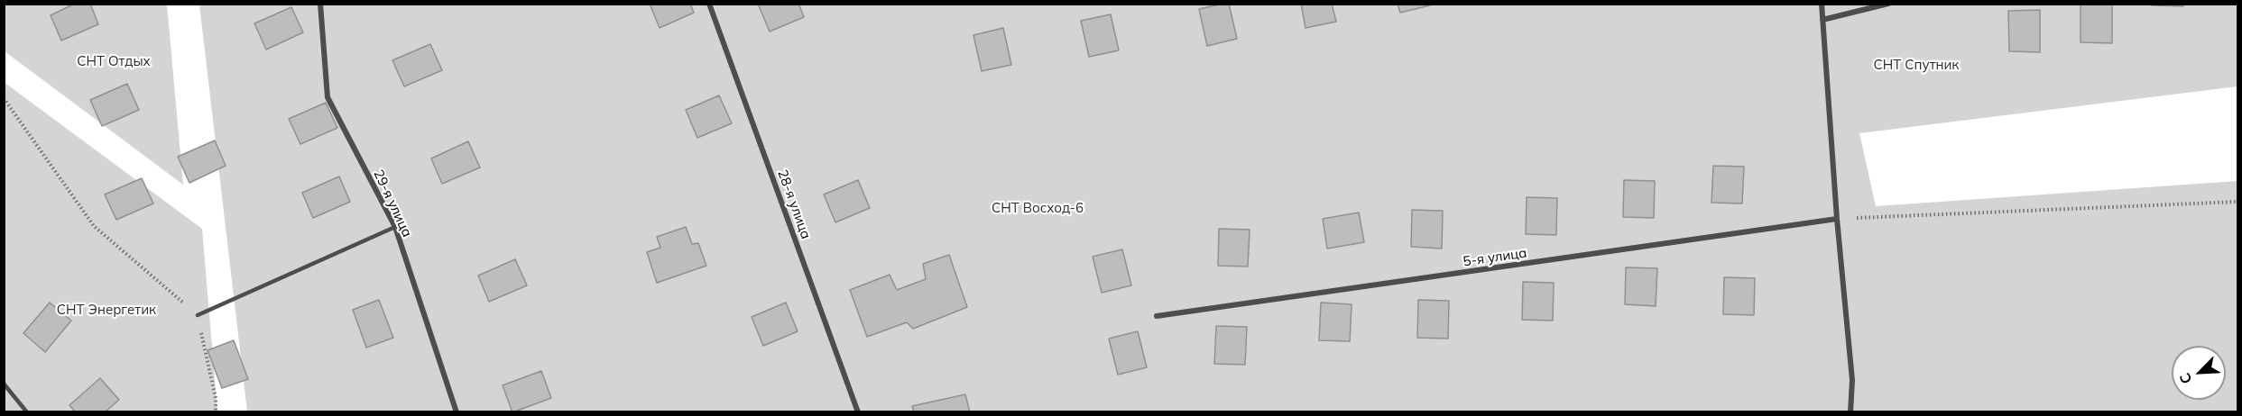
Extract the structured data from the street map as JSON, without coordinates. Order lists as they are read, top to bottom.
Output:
{
  "streets": {
    "street": ["29-я улица", "28-я улица", "5-я улица"]
  },
  "parks": [
    "СНТ Отдых",
    "СНТ Спутник",
    "СНТ Восход-6",
    "СНТ Энергетик"
  ],
  "north": "bottom left"
}
